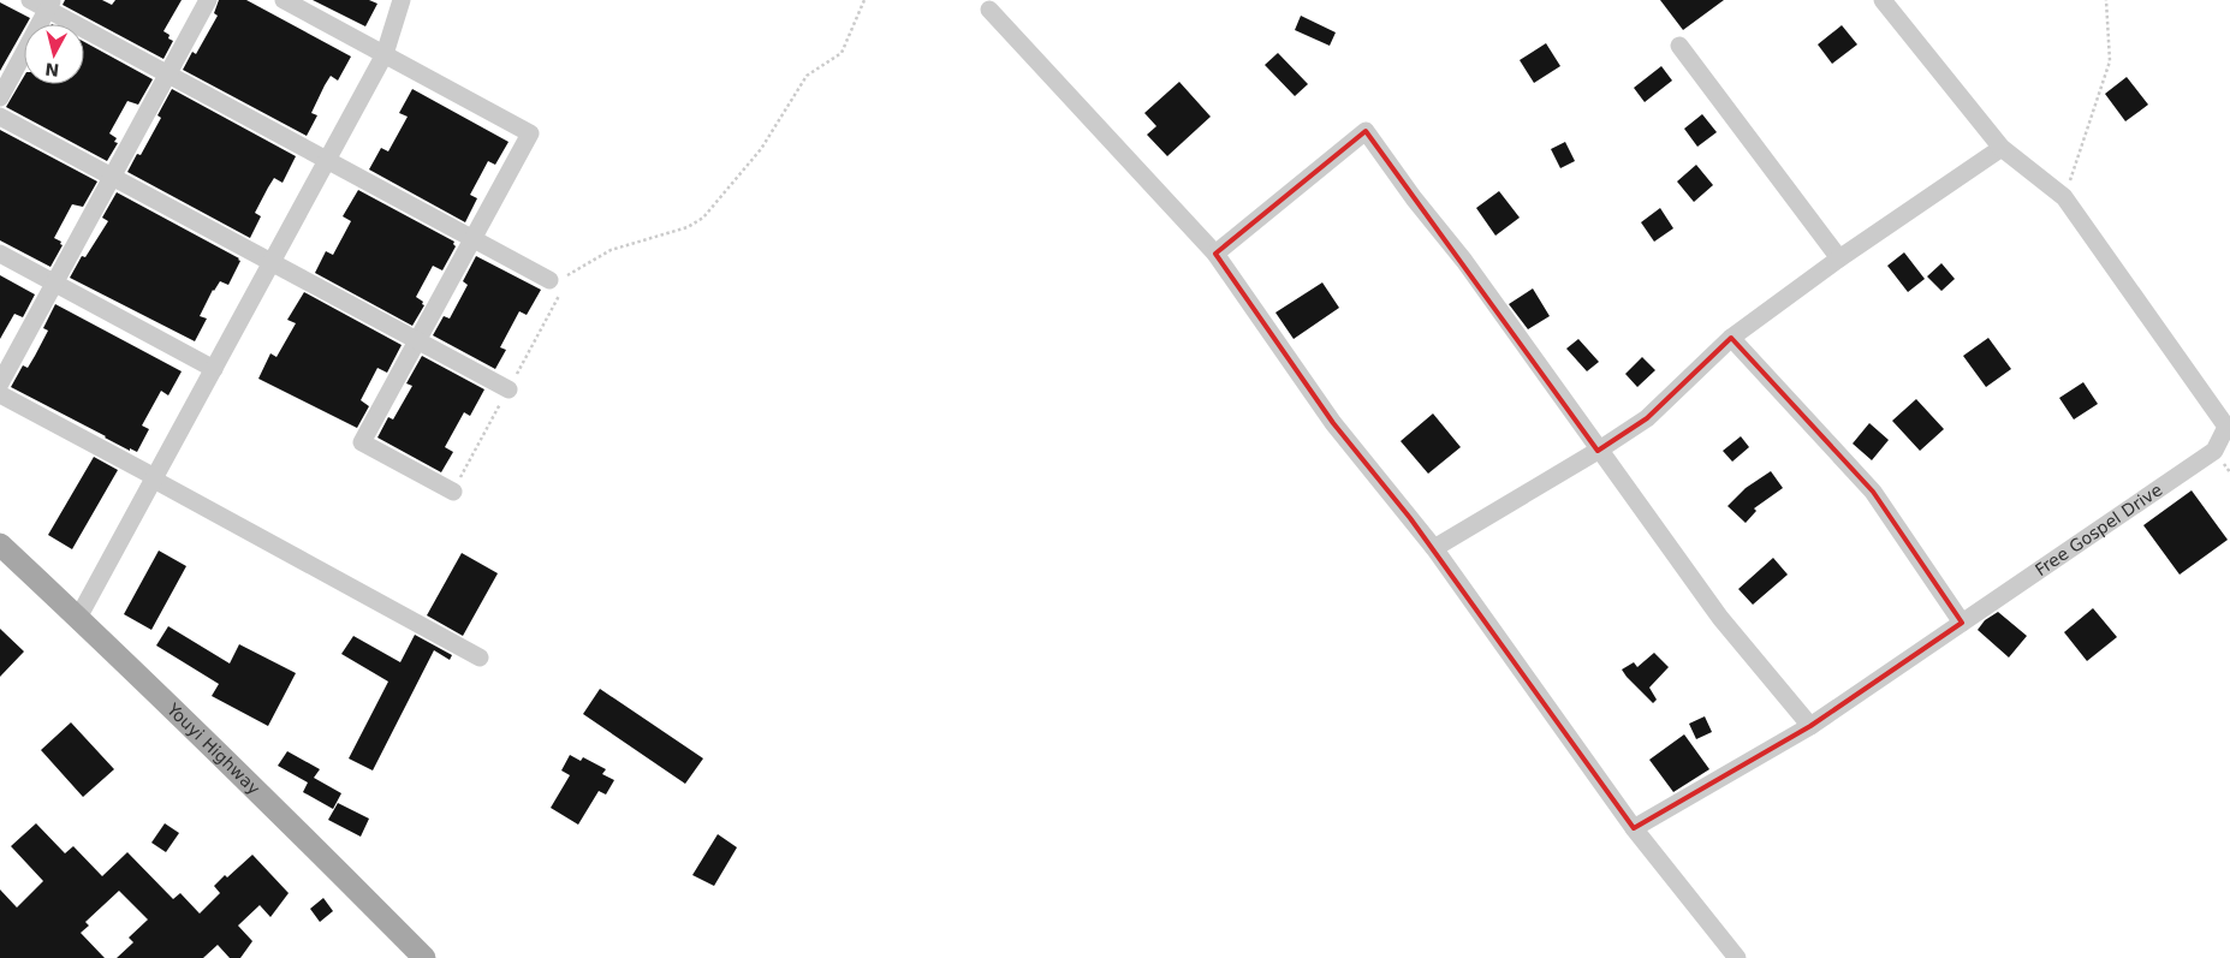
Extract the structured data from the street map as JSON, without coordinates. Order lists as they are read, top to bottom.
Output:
{
  "streets": {
    "main road": ["Youyi Highway"],
    "street": ["Free Gospel Drive"]
  },
  "north": "bottom"
}
